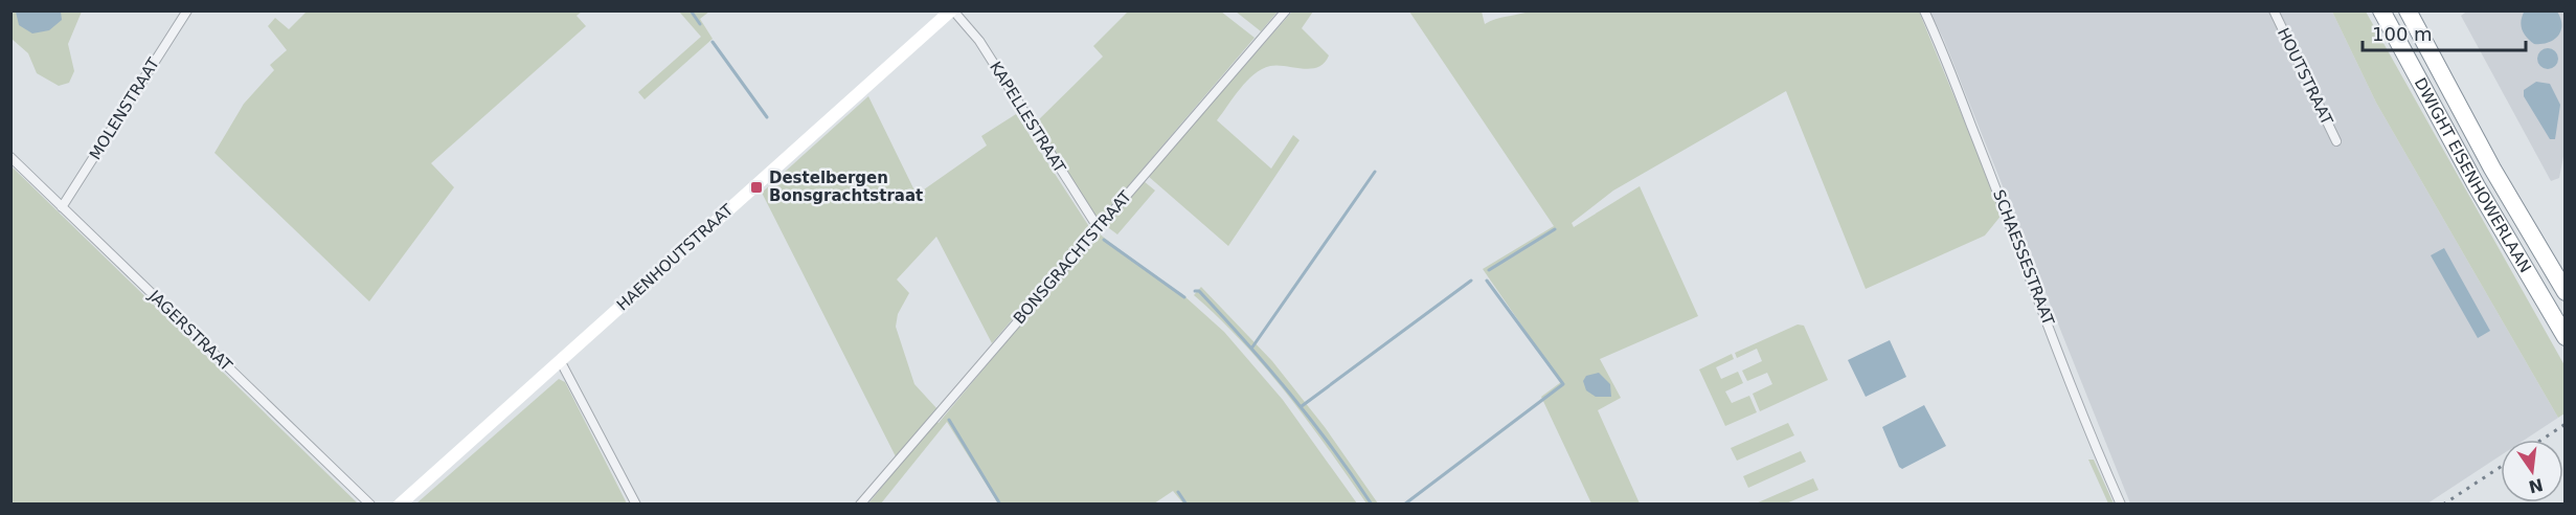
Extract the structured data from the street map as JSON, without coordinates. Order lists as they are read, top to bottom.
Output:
{
  "streets": {
    "highway": ["DWIGHT EISENHOWERLAAN"],
    "street": [
      "HOUTSTRAAT",
      "MOLENSTRAAT",
      "KAPELLESTRAAT",
      "HAENHOUTSTRAAT",
      "BONSGRACHTSTRAAT",
      "SCHAESSESTRAAT",
      "JAGERSTRAAT"
    ]
  },
  "crossings": [
    ["MOLENSTRAAT", "JAGERSTRAAT"],
    ["KAPELLESTRAAT", "HAENHOUTSTRAAT"],
    ["KAPELLESTRAAT", "BONSGRACHTSTRAAT"]
  ],
  "places": {
    "transit": ["Destelbergen Bonsgrachtstraat"]
  },
  "scale_bar": "100 m",
  "north": "bottom"
}
